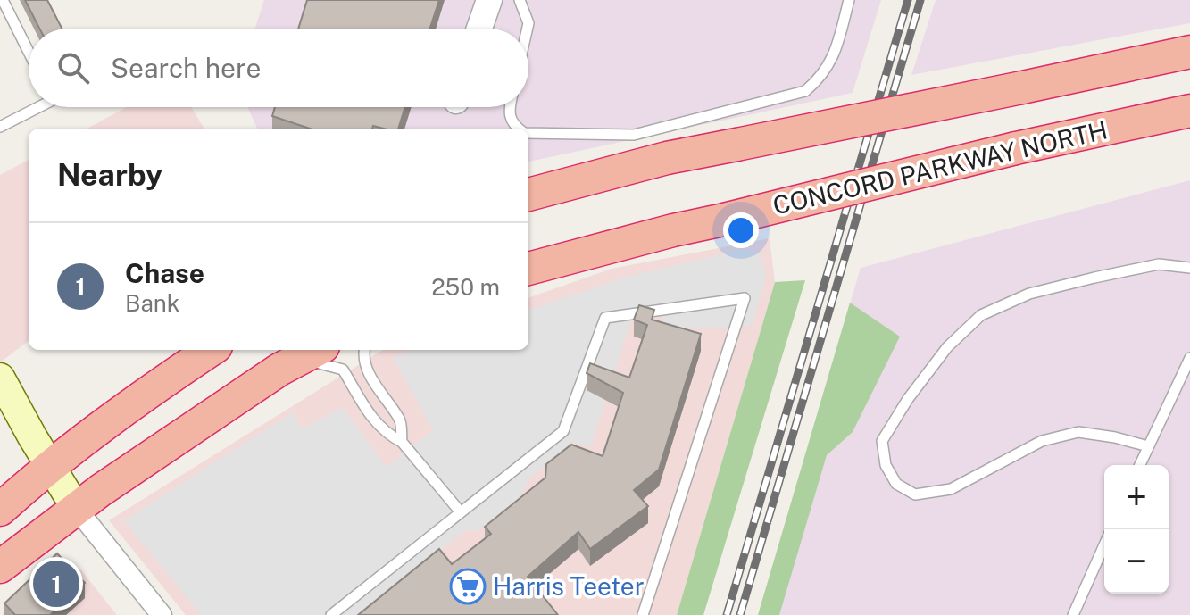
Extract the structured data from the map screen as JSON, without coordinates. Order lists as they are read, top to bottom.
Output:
{
  "streets": {
    "highway": ["CONCORD PARKWAY NORTH"]
  },
  "places": {
    "supermarket": ["Harris Teeter"]
  },
  "page": {
    "search": "Search here",
    "heading": "Nearby",
    "list": [
      {
        "mark": "1",
        "name": "Chase",
        "note": "Bank",
        "value": "250 m"
      }
    ],
    "map_buttons": ["+", "−"],
    "pins": "1"
  }
}
